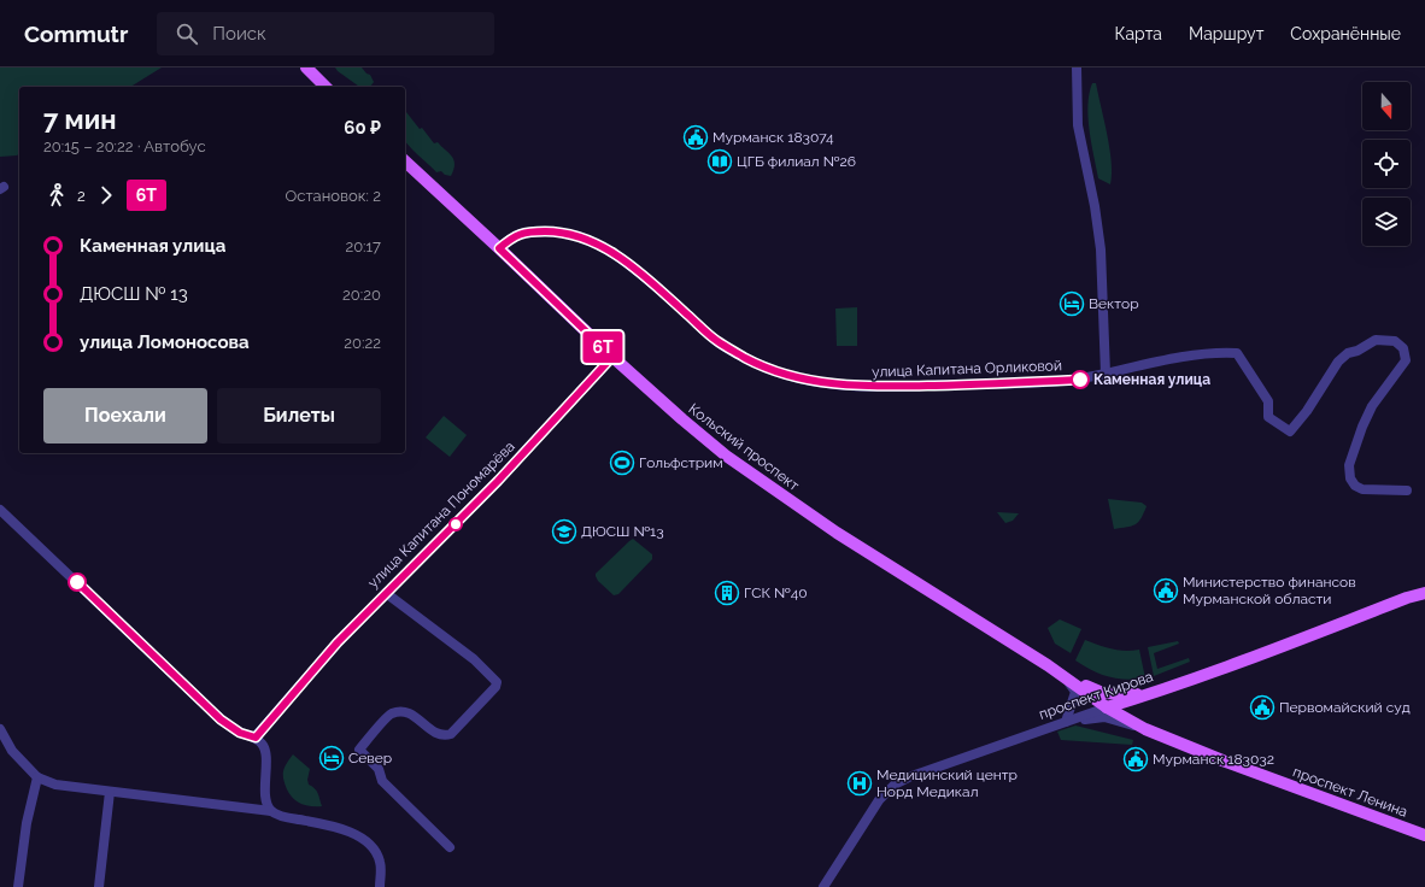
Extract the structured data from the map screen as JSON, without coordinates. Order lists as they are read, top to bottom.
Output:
{
  "streets": {
    "main road": ["Кольский проспект", "проспект Кирова", "проспект Ленина"],
    "street": ["улица Капитана Орликовой", "улица Капитана Пономарёва"]
  },
  "crossings": [
    ["улица Капитана Орликовой", "Кольский проспект"],
    ["Кольский проспект", "улица Капитана Пономарёва"],
    ["Кольский проспект", "проспект Кирова"],
    ["Кольский проспект", "проспект Ленина"],
    ["проспект Кирова", "проспект Ленина"]
  ],
  "places": {
    "public building": [
      "Мурманск 183074",
      "Министерство финансов Мурманской области",
      "Первомайский суд",
      "Мурманск 183032"
    ],
    "library": ["ЦГБ филиал №26"],
    "hotel": ["Вектор", "Север"],
    "other": ["Каменная улица"],
    "sports": ["Гольфстрим"],
    "school or university": ["ДЮСШ №13"],
    "building": ["ГСК №40"],
    "hospital": ["Медицинский центр Норд Медикал"]
  },
  "lines": ["bus line 6Т"],
  "north": "bottom",
  "page": {
    "header": "Commutr",
    "search": "Поиск",
    "nav": ["Карта", "Маршрут", "Сохранённые"],
    "on_map": "6Т",
    "heading": ["7 мин", "20:15 – 20:22 · Автобус", "60 ₽"],
    "legs": ["2", "6Т", "Остановок: 2"],
    "list": [
      {
        "name": "Каменная улица",
        "value": "20:17"
      },
      {
        "name": "ДЮСШ № 13",
        "value": "20:20"
      },
      {
        "name": "улица Ломоносова",
        "value": "20:22"
      }
    ],
    "buttons": ["Поехали", "Билеты"]
  }
}
